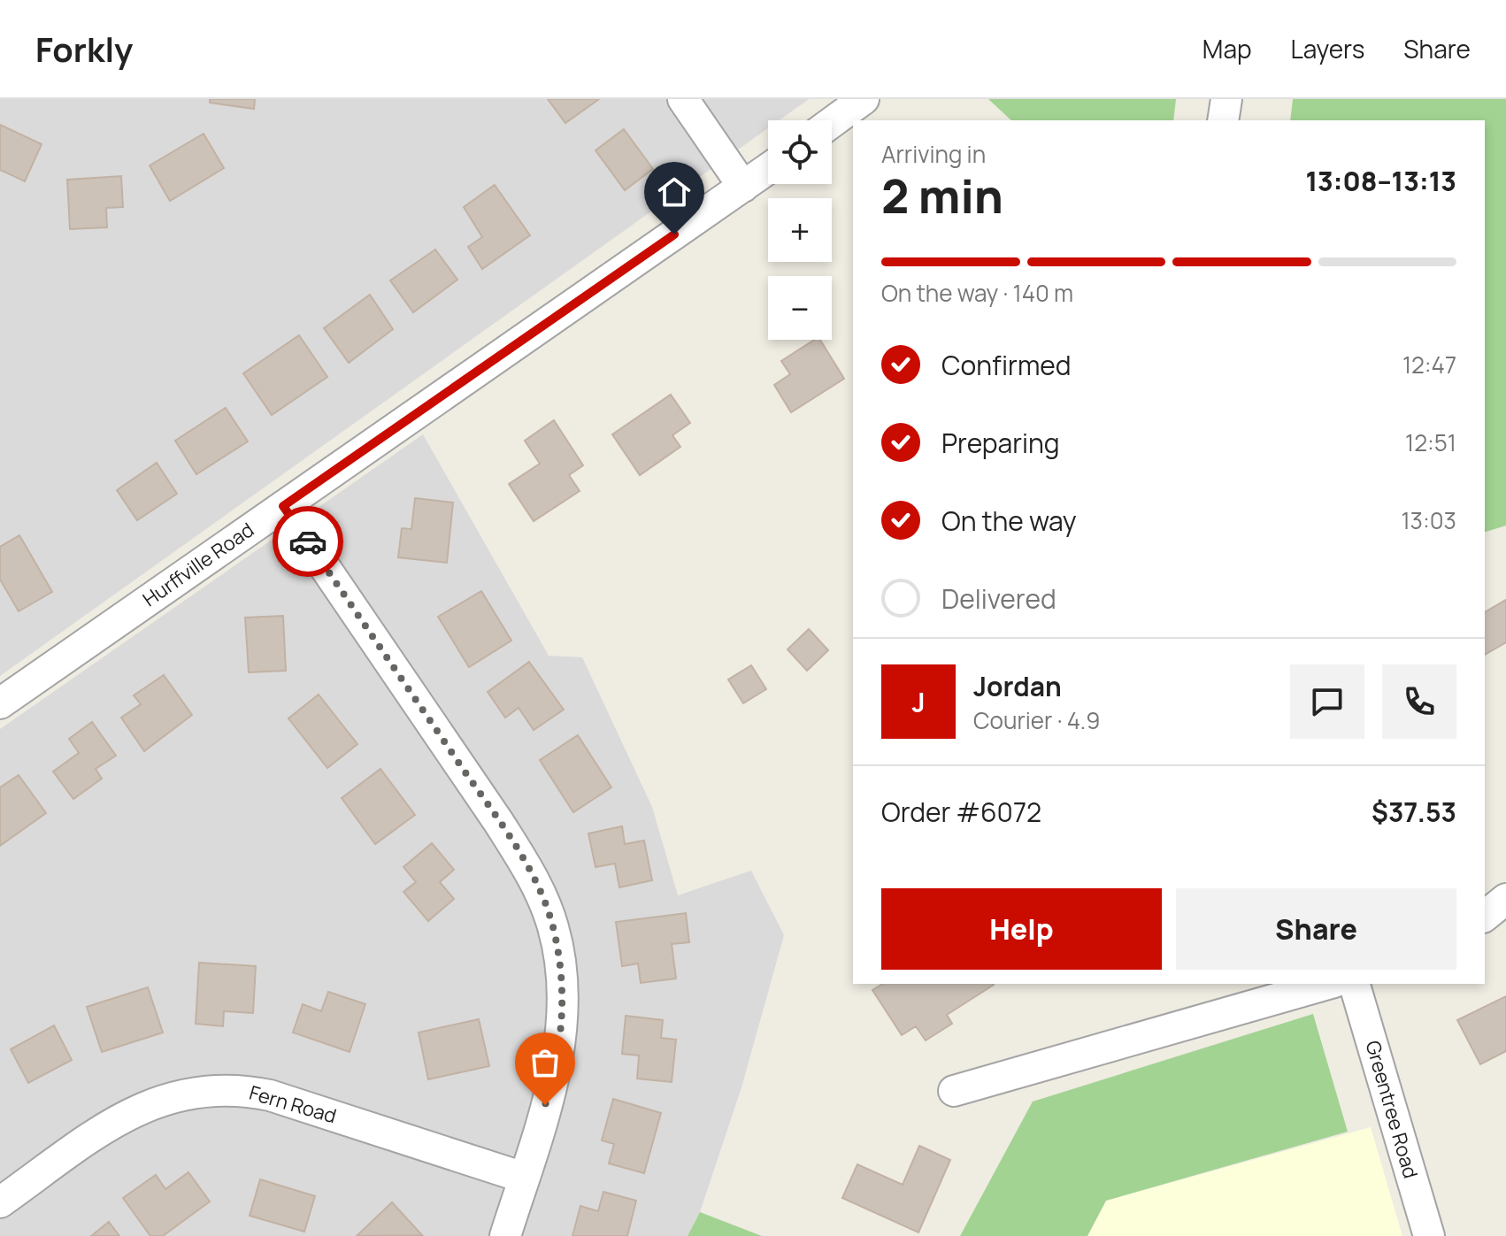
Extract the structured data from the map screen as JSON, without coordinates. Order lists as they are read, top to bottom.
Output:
{
  "streets": {
    "street": ["Hurffville Road", "Fern Road", "Greentree Road"]
  },
  "page": {
    "header": "Forkly",
    "nav": ["Map", "Layers", "Share"],
    "map_buttons": ["+", "−"],
    "heading": ["2 min", "Arriving in", "13:08–13:13"],
    "panel": [
      "Jordan",
      "Courier · 4.9",
      "Order #6072",
      "$37.53"
    ],
    "bar": "On the way · 140 m",
    "list": [
      ["Confirmed", "12:47"],
      ["Preparing", "12:51"],
      ["On the way", "13:03"],
      "Delivered"
    ],
    "round": "J",
    "buttons": ["Help", "Share"]
  }
}
